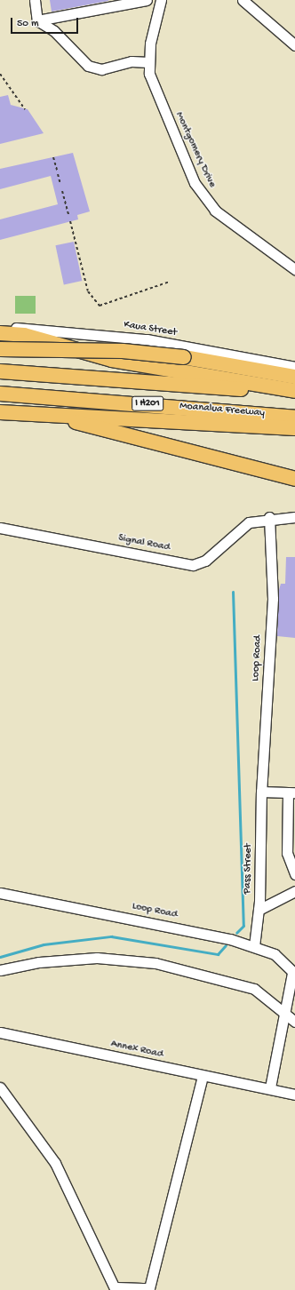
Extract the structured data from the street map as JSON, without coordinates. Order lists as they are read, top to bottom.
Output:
{
  "streets": {
    "highway": ["I H201", "Moanalua Freeway"],
    "street": [
      "Montgomery Drive",
      "Kaua Street",
      "Signal Road",
      "Loop Road",
      "Pass Street",
      "Annex Road"
    ]
  },
  "crossings": [
    ["Signal Road", "Loop Road"],
    ["Loop Road", "Pass Street"]
  ],
  "scale_bar": "50 m"
}
